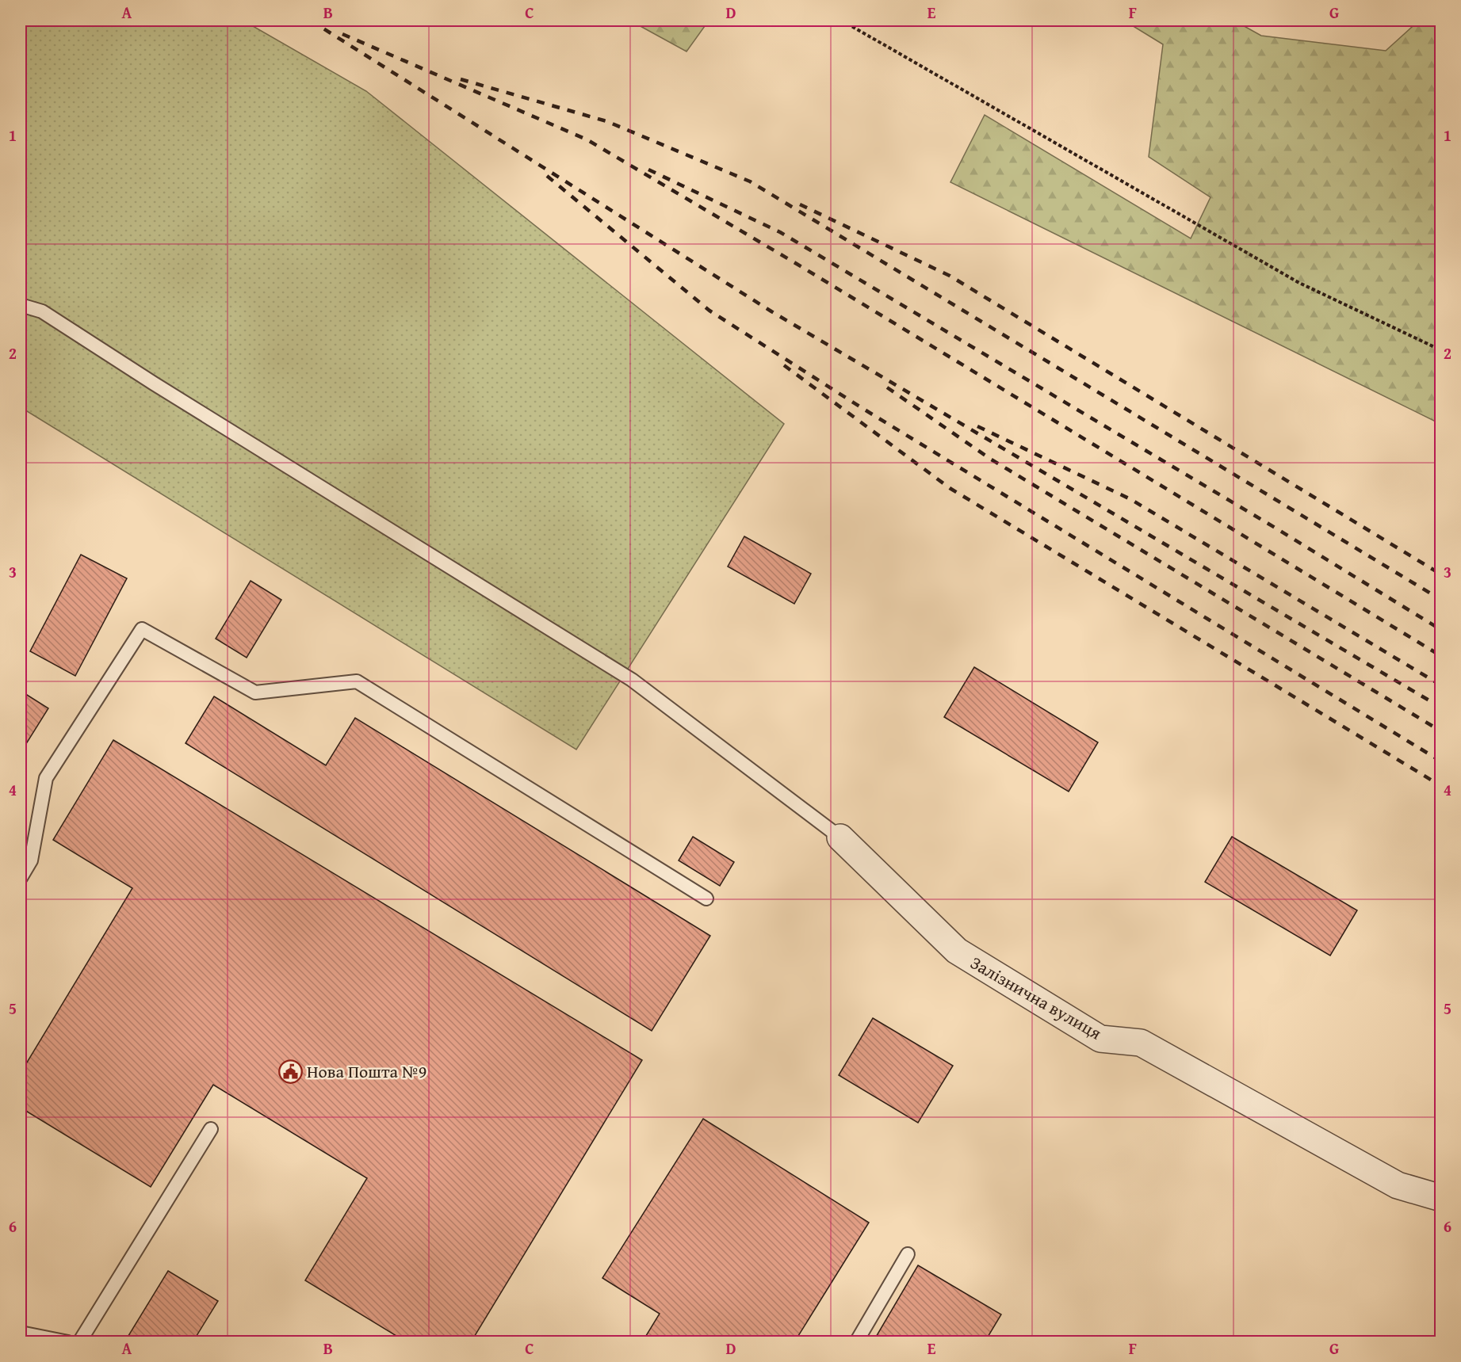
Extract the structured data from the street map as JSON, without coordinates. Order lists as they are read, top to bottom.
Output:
{
  "streets": {
    "street": ["Залізнична вулиця"]
  },
  "places": {
    "public building": ["Нова Пошта №9"]
  },
  "grid": {
    "columns": [
      "A",
      "B",
      "C",
      "D",
      "E",
      "F",
      "G"
    ],
    "rows": [
      "1",
      "2",
      "3",
      "4",
      "5",
      "6"
    ]
  }
}
